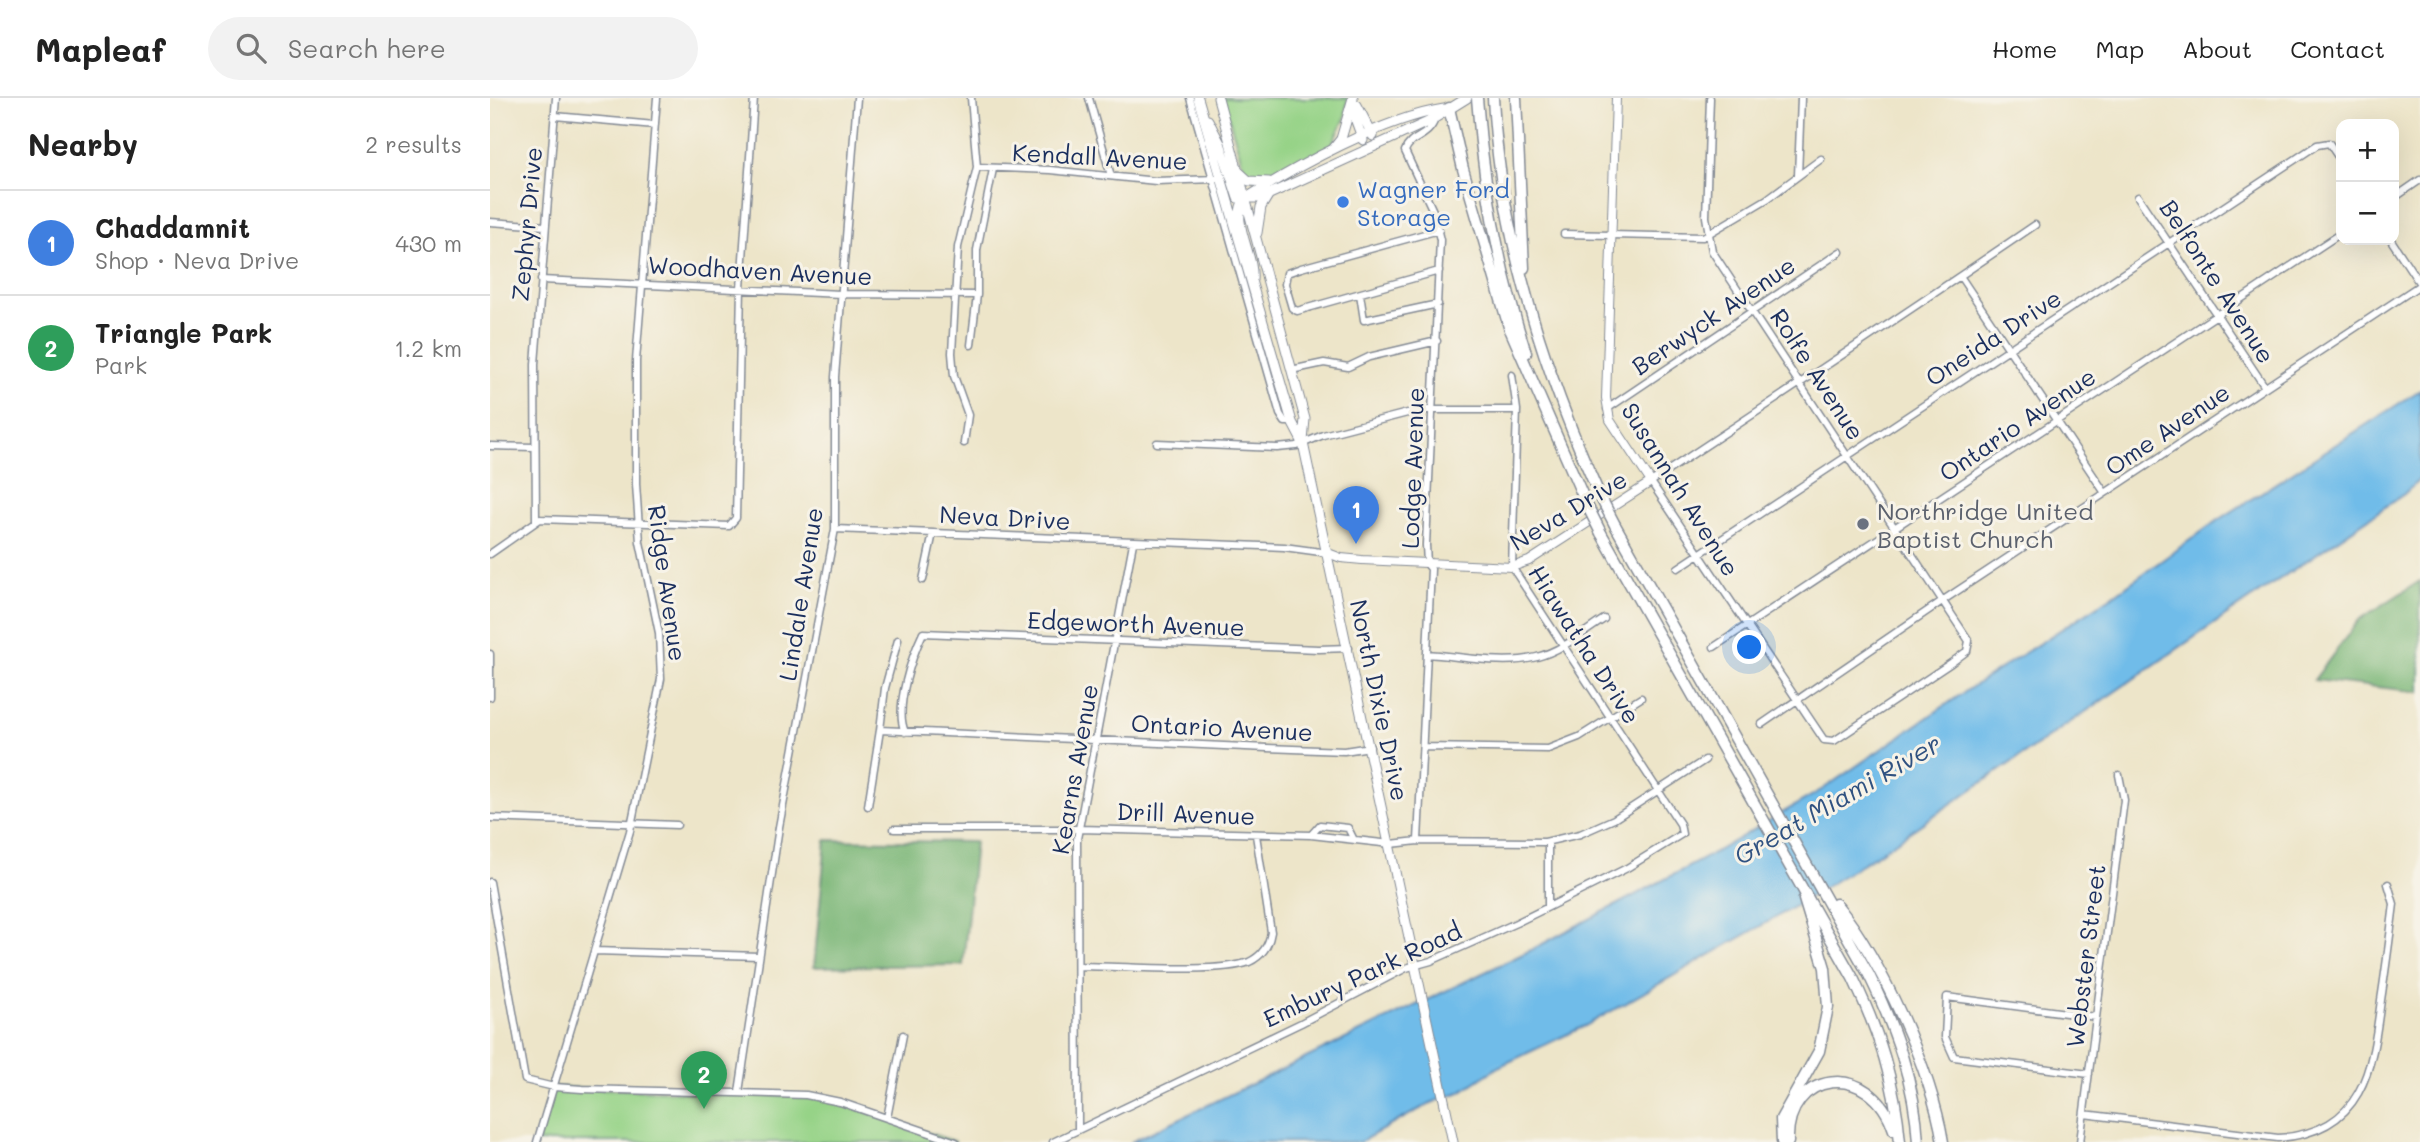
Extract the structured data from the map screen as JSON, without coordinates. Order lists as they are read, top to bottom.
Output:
{
  "streets": {
    "main road": ["North Dixie Drive"],
    "street": [
      "Kendall Avenue",
      "Zephyr Drive",
      "Woodhaven Avenue",
      "Belfonte Avenue",
      "Berwyck Avenue",
      "Oneida Drive",
      "Rolfe Avenue",
      "Ontario Avenue",
      "Ome Avenue",
      "Lodge Avenue",
      "Susannah Avenue",
      "Neva Drive",
      "Ridge Avenue",
      "Lindale Avenue",
      "Edgeworth Avenue",
      "Hiawatha Drive",
      "Kearns Avenue",
      "Drill Avenue",
      "Webster Street",
      "Embury Park Road"
    ]
  },
  "crossings": [
    ["Kendall Avenue", "North Dixie Drive"],
    ["Zephyr Drive", "Woodhaven Avenue"],
    ["Woodhaven Avenue", "Ridge Avenue"],
    ["Woodhaven Avenue", "Lindale Avenue"],
    ["Belfonte Avenue", "Oneida Drive"],
    ["Belfonte Avenue", "Ontario Avenue"],
    ["Belfonte Avenue", "Ome Avenue"],
    ["Berwyck Avenue", "Rolfe Avenue"],
    ["Berwyck Avenue", "Susannah Avenue"],
    ["Oneida Drive", "Rolfe Avenue"],
    ["Oneida Drive", "Susannah Avenue"],
    ["Rolfe Avenue", "Ontario Avenue"],
    ["Rolfe Avenue", "Ome Avenue"],
    ["Rolfe Avenue", "Susannah Avenue"],
    ["Rolfe Avenue", "Neva Drive"],
    ["Ontario Avenue", "Susannah Avenue"],
    ["Ontario Avenue", "Edgeworth Avenue"],
    ["Ontario Avenue", "North Dixie Drive"],
    ["Ontario Avenue", "Kearns Avenue"],
    ["Ome Avenue", "Susannah Avenue"],
    ["Lodge Avenue", "Neva Drive"],
    ["Susannah Avenue", "Neva Drive"],
    ["Neva Drive", "Lindale Avenue"],
    ["Neva Drive", "Hiawatha Drive"],
    ["Neva Drive", "North Dixie Drive"],
    ["Neva Drive", "Kearns Avenue"],
    ["Edgeworth Avenue", "North Dixie Drive"],
    ["Edgeworth Avenue", "Kearns Avenue"],
    ["Hiawatha Drive", "Embury Park Road"],
    ["North Dixie Drive", "Drill Avenue"],
    ["North Dixie Drive", "Embury Park Road"],
    ["Kearns Avenue", "Drill Avenue"],
    ["Kearns Avenue", "Embury Park Road"]
  ],
  "water": ["Great Miami River"],
  "places": ["Wagner Ford Storage", "Northridge United Baptist Church"],
  "page": {
    "header": "Mapleaf",
    "search": "Search here",
    "nav": [
      "Home",
      "Map",
      "About",
      "Contact"
    ],
    "heading": ["Nearby", "2 results"],
    "map_buttons": ["+", "−"],
    "list": [
      {
        "mark": "1",
        "name": "Chaddamnit",
        "note": "Shop · Neva Drive",
        "value": "430 m"
      },
      {
        "mark": "2",
        "name": "Triangle Park",
        "note": "Park",
        "value": "1.2 km"
      }
    ],
    "pins": ["1", "2"]
  }
}
